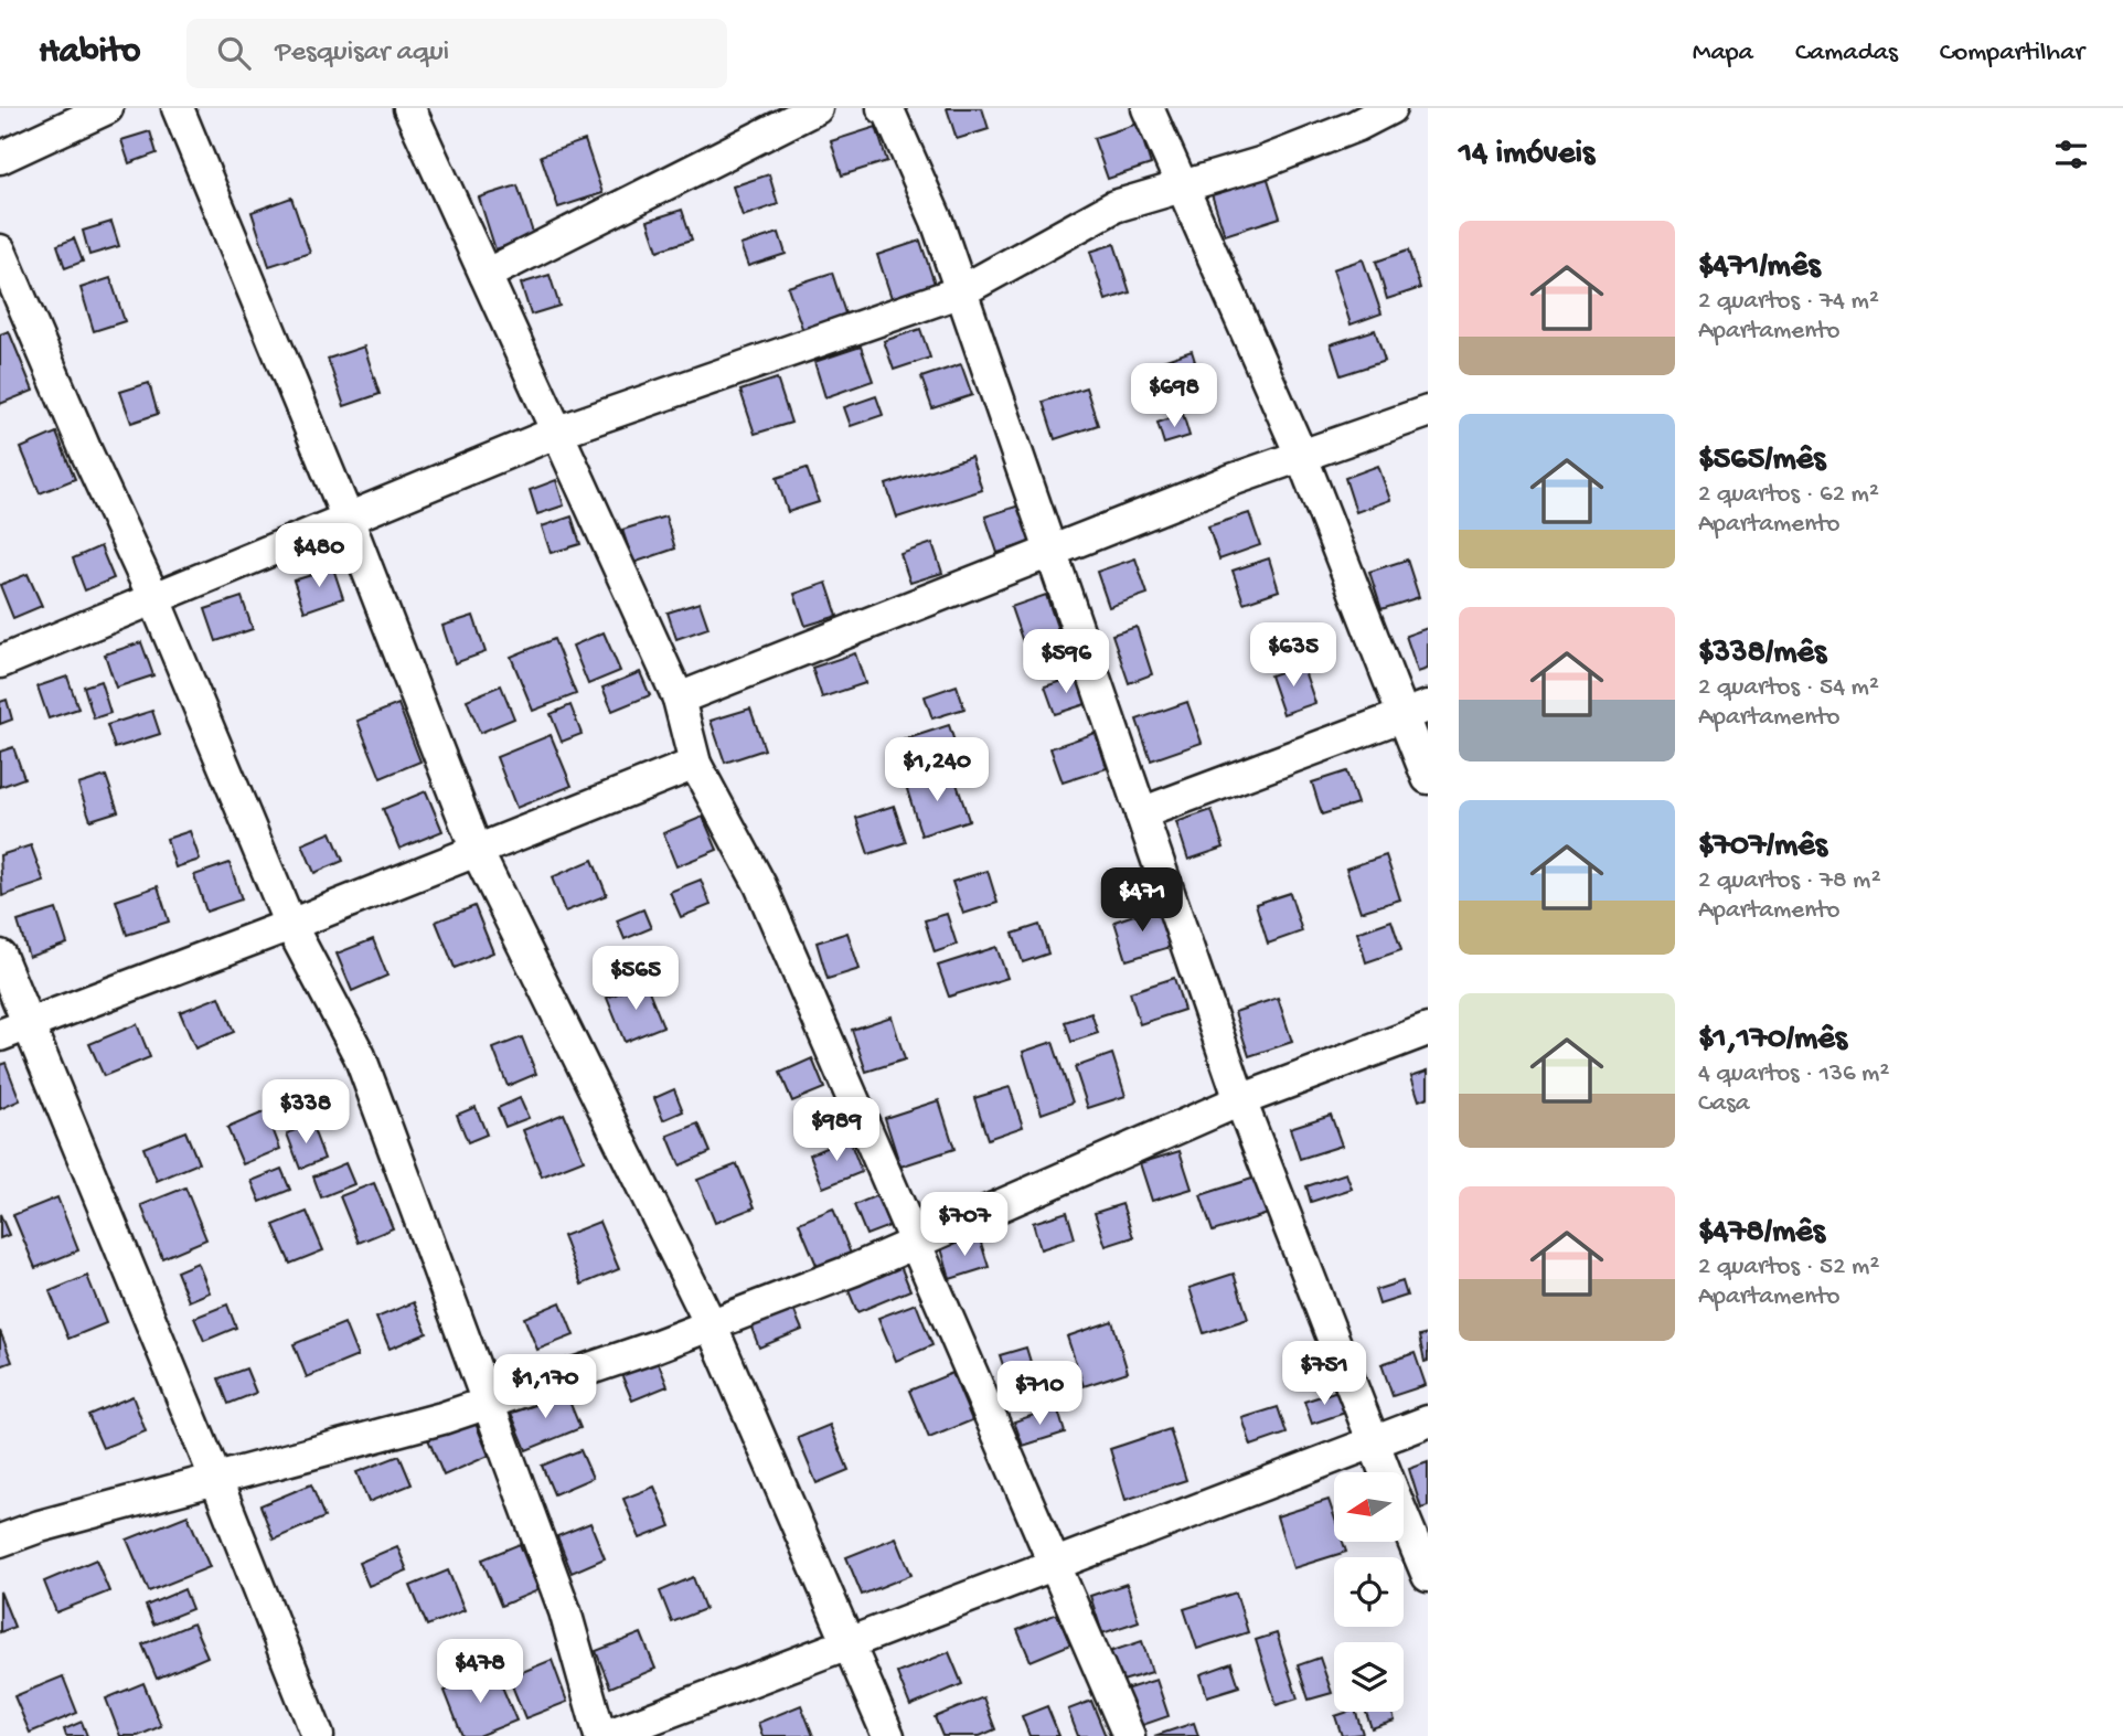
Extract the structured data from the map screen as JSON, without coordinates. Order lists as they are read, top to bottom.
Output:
{
  "north": "left",
  "page": {
    "header": "Habito",
    "search": "Pesquisar aqui",
    "nav": ["Mapa", "Camadas", "Compartilhar"],
    "heading": "14 imóveis",
    "list": [
      {
        "name": "$471/mês",
        "note": "2 quartos · 74 m² · Apartamento"
      },
      {
        "name": "$565/mês",
        "note": "2 quartos · 62 m² · Apartamento"
      },
      {
        "name": "$338/mês",
        "note": "2 quartos · 54 m² · Apartamento"
      },
      {
        "name": "$707/mês",
        "note": "2 quartos · 78 m² · Apartamento"
      },
      {
        "name": "$1,170/mês",
        "note": "4 quartos · 136 m² · Casa"
      },
      {
        "name": "$478/mês",
        "note": "2 quartos · 52 m² · Apartamento"
      }
    ],
    "price": [
      "$698",
      "$480",
      "$635",
      "$596",
      "$1,240",
      "$471",
      "$565",
      "$338",
      "$989",
      "$707",
      "$751",
      "$1,170",
      "$710",
      "$478"
    ]
  }
}
